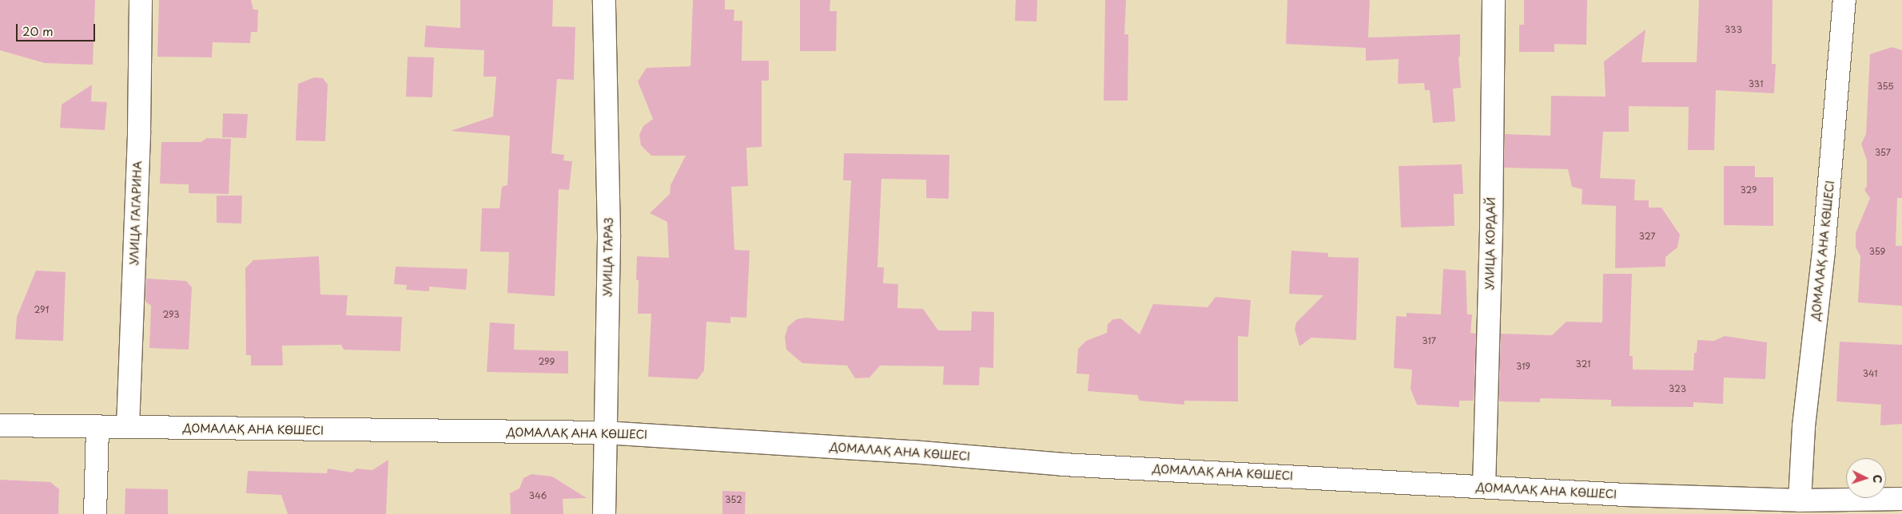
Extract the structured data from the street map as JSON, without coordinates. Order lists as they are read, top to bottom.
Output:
{
  "streets": {
    "street": [
      "УЛИЦА ГАГАРИНА",
      "УЛИЦА КОРДАЙ",
      "ДОМАЛАҚ АНА КӨШЕСІ",
      "УЛИЦА ТАРАЗ"
    ]
  },
  "crossings": [
    ["УЛИЦА ГАГАРИНА", "ДОМАЛАҚ АНА КӨШЕСІ"],
    ["УЛИЦА КОРДАЙ", "ДОМАЛАҚ АНА КӨШЕСІ"],
    ["ДОМАЛАҚ АНА КӨШЕСІ", "УЛИЦА ТАРАЗ"]
  ],
  "house_numbers": [
    "333",
    "331",
    "355",
    "357",
    "329",
    "327",
    "359",
    "291",
    "293",
    "317",
    "299",
    "321",
    "319",
    "341",
    "323",
    "346",
    "352"
  ],
  "scale_bar": "20 m",
  "north": "right"
}
